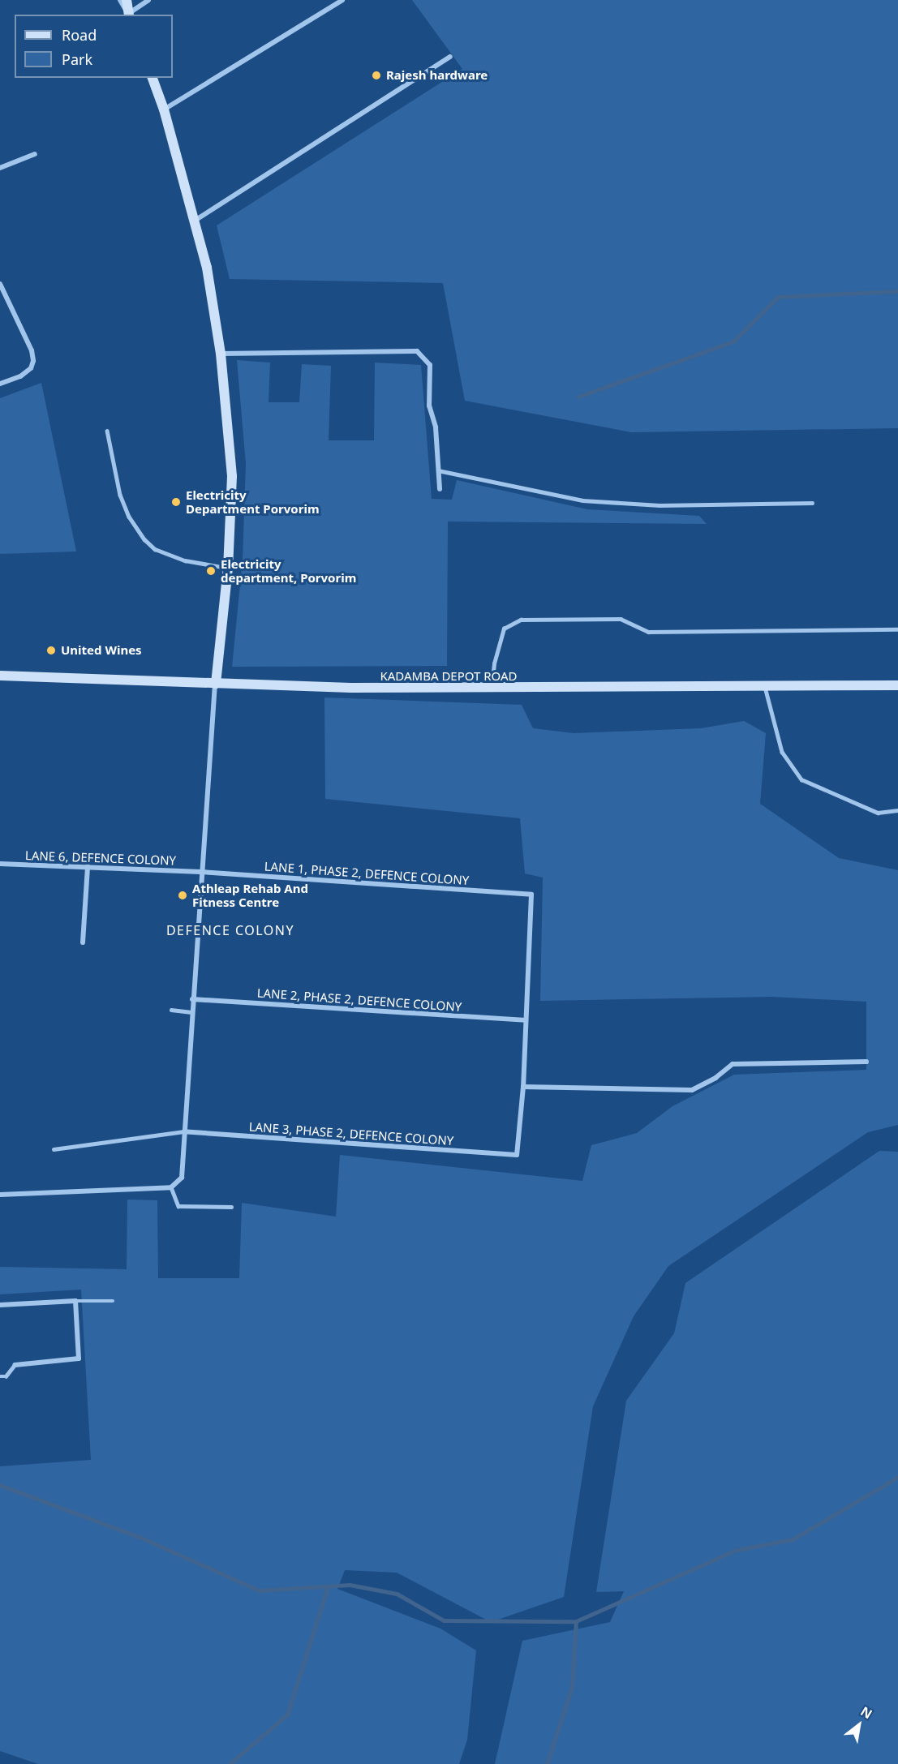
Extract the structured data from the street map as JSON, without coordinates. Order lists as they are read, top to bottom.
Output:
{
  "streets": {
    "street": [
      "KADAMBA DEPOT ROAD",
      "LANE 6, DEFENCE COLONY",
      "LANE 1, PHASE 2, DEFENCE COLONY",
      "LANE 2, PHASE 2, DEFENCE COLONY",
      "LANE 3, PHASE 2, DEFENCE COLONY"
    ]
  },
  "crossings": [
    ["LANE 6, DEFENCE COLONY", "LANE 1, PHASE 2, DEFENCE COLONY"],
    ["LANE 1, PHASE 2, DEFENCE COLONY", "LANE 2, PHASE 2, DEFENCE COLONY"]
  ],
  "districts": ["DEFENCE COLONY"],
  "places": [
    "Rajesh hardware",
    "Electricity Department Porvorim",
    "Electricity department, Porvorim",
    "United Wines",
    "Athleap Rehab And Fitness Centre"
  ],
  "legend": ["Road", "Park"],
  "north": "top right"
}
